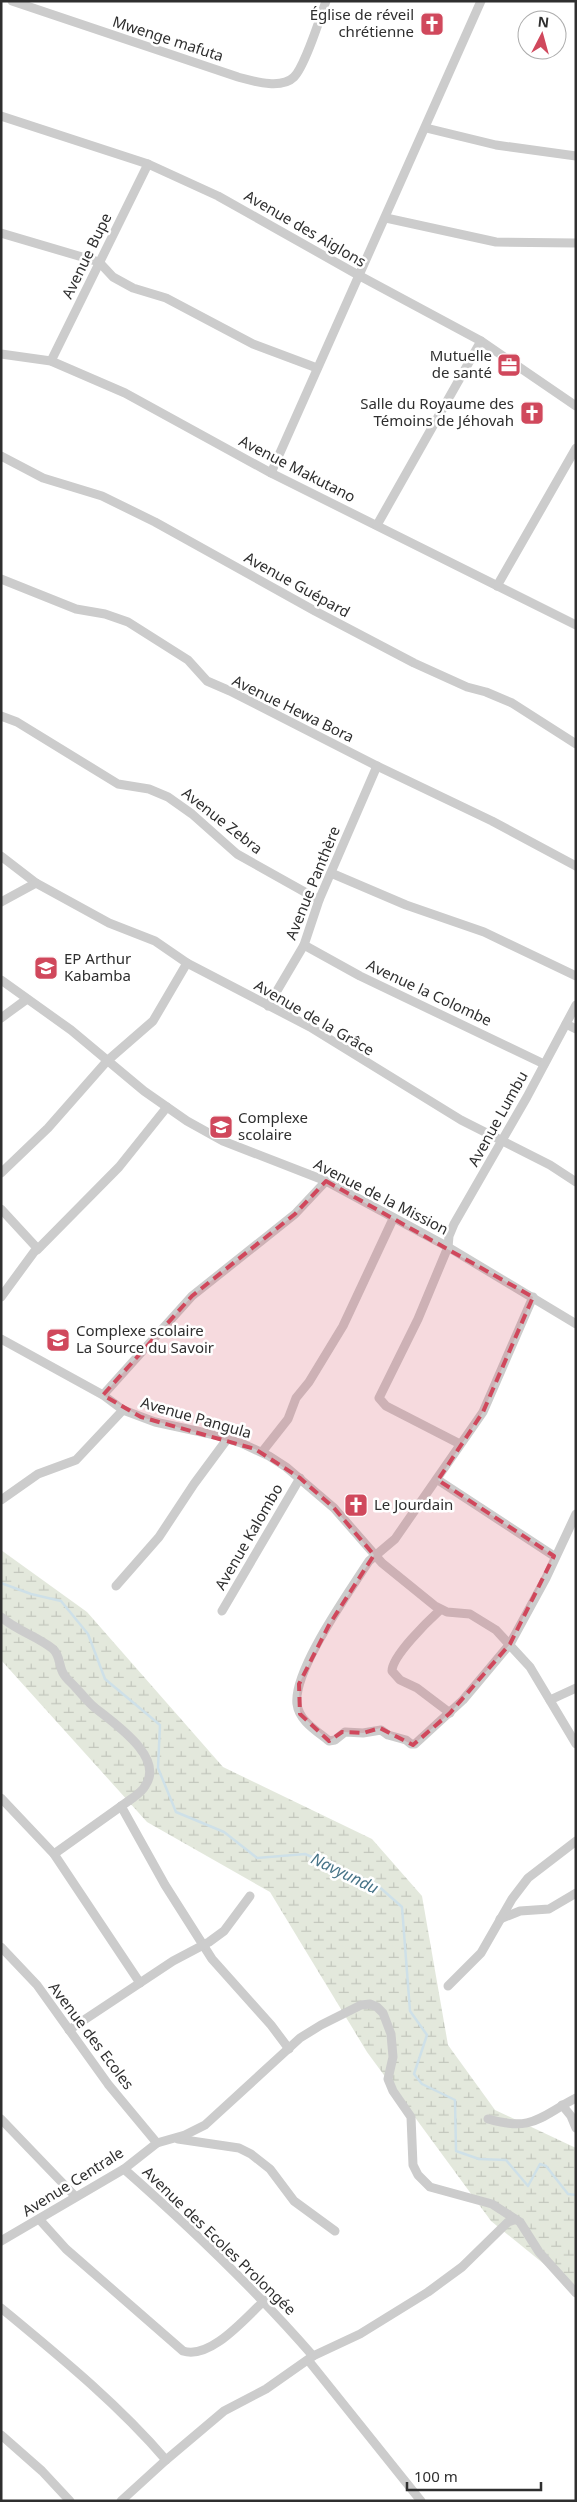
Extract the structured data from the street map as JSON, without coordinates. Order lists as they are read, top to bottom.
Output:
{
  "streets": {
    "street": [
      "Mwenge mafuta",
      "Avenue des Aiglons",
      "Avenue Bupe",
      "Avenue Makutano",
      "Avenue Guépard",
      "Avenue Hewa Bora",
      "Avenue Zebra",
      "Avenue Panthère",
      "Avenue la Colombe",
      "Avenue de la Grâce",
      "Avenue Lumbu",
      "Avenue de la Mission",
      "Avenue Pangula",
      "Avenue Kalombo",
      "Avenue des Ecoles",
      "Avenue Centrale",
      "Avenue des Ecoles Prolongée"
    ]
  },
  "crossings": [
    ["Avenue des Aiglons", "Avenue Bupe"],
    ["Avenue Bupe", "Avenue Makutano"],
    ["Avenue Hewa Bora", "Avenue Panthère"],
    ["Avenue Zebra", "Avenue Panthère"],
    ["Avenue Panthère", "Avenue la Colombe"],
    ["Avenue Panthère", "Avenue de la Grâce"],
    ["Avenue la Colombe", "Avenue Lumbu"],
    ["Avenue de la Grâce", "Avenue Lumbu"],
    ["Avenue Lumbu", "Avenue de la Mission"],
    ["Avenue Pangula", "Avenue Kalombo"],
    ["Avenue des Ecoles", "Avenue Centrale"],
    ["Avenue Centrale", "Avenue des Ecoles Prolongée"]
  ],
  "water": ["Navyundu"],
  "places": {
    "church": ["Église de réveil chrétienne", "Salle du Royaume des Témoins de Jéhovah", "Le Jourdain"],
    "office": ["Mutuelle de santé"],
    "school or university": ["EP Arthur Kabamba", "Complexe scolaire", "Complexe scolaire La Source du Savoir"]
  },
  "scale_bar": "100 m",
  "north": "top"
}
